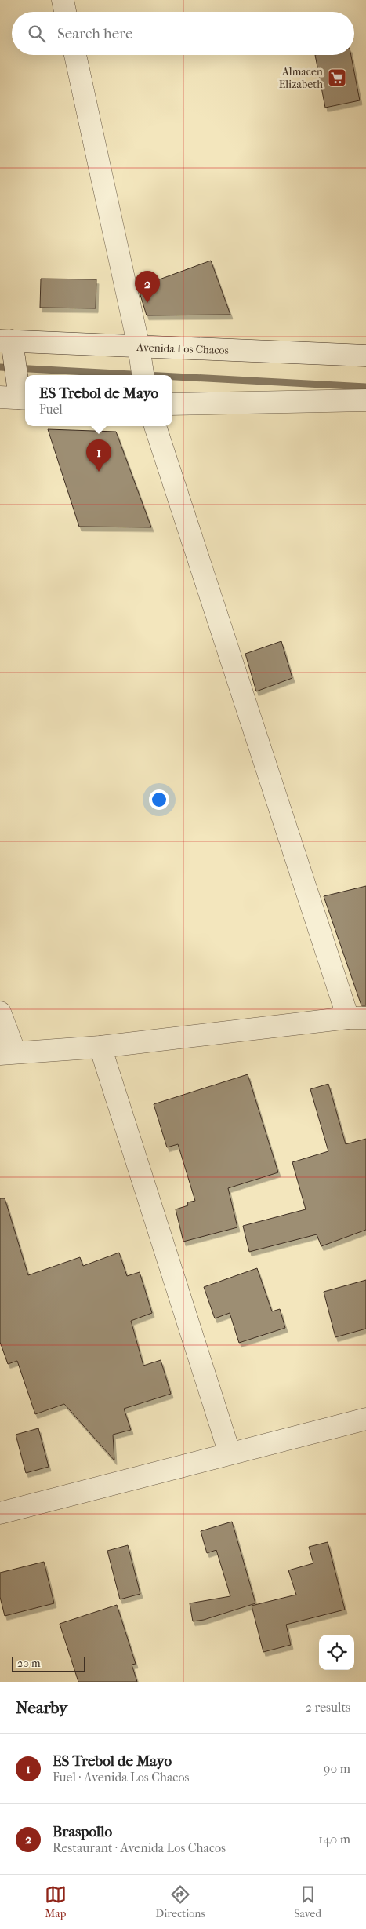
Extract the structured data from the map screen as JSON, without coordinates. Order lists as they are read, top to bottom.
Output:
{
  "streets": {
    "street": ["Avenida Los Chacos"]
  },
  "places": {
    "supermarket": ["Almacen Elizabeth"]
  },
  "scale_bar": "20 m",
  "page": {
    "search": "Search here",
    "pins": ["2", "1"],
    "popup": ["ES Trebol de Mayo", "Fuel"],
    "scale": "20 m",
    "heading": ["Nearby", "2 results"],
    "list": [
      {
        "mark": "1",
        "name": "ES Trebol de Mayo",
        "note": "Fuel · Avenida Los Chacos",
        "value": "90 m"
      },
      {
        "mark": "2",
        "name": "Braspollo",
        "note": "Restaurant · Avenida Los Chacos",
        "value": "140 m"
      }
    ],
    "nav": ["Map", "Directions", "Saved"]
  }
}
